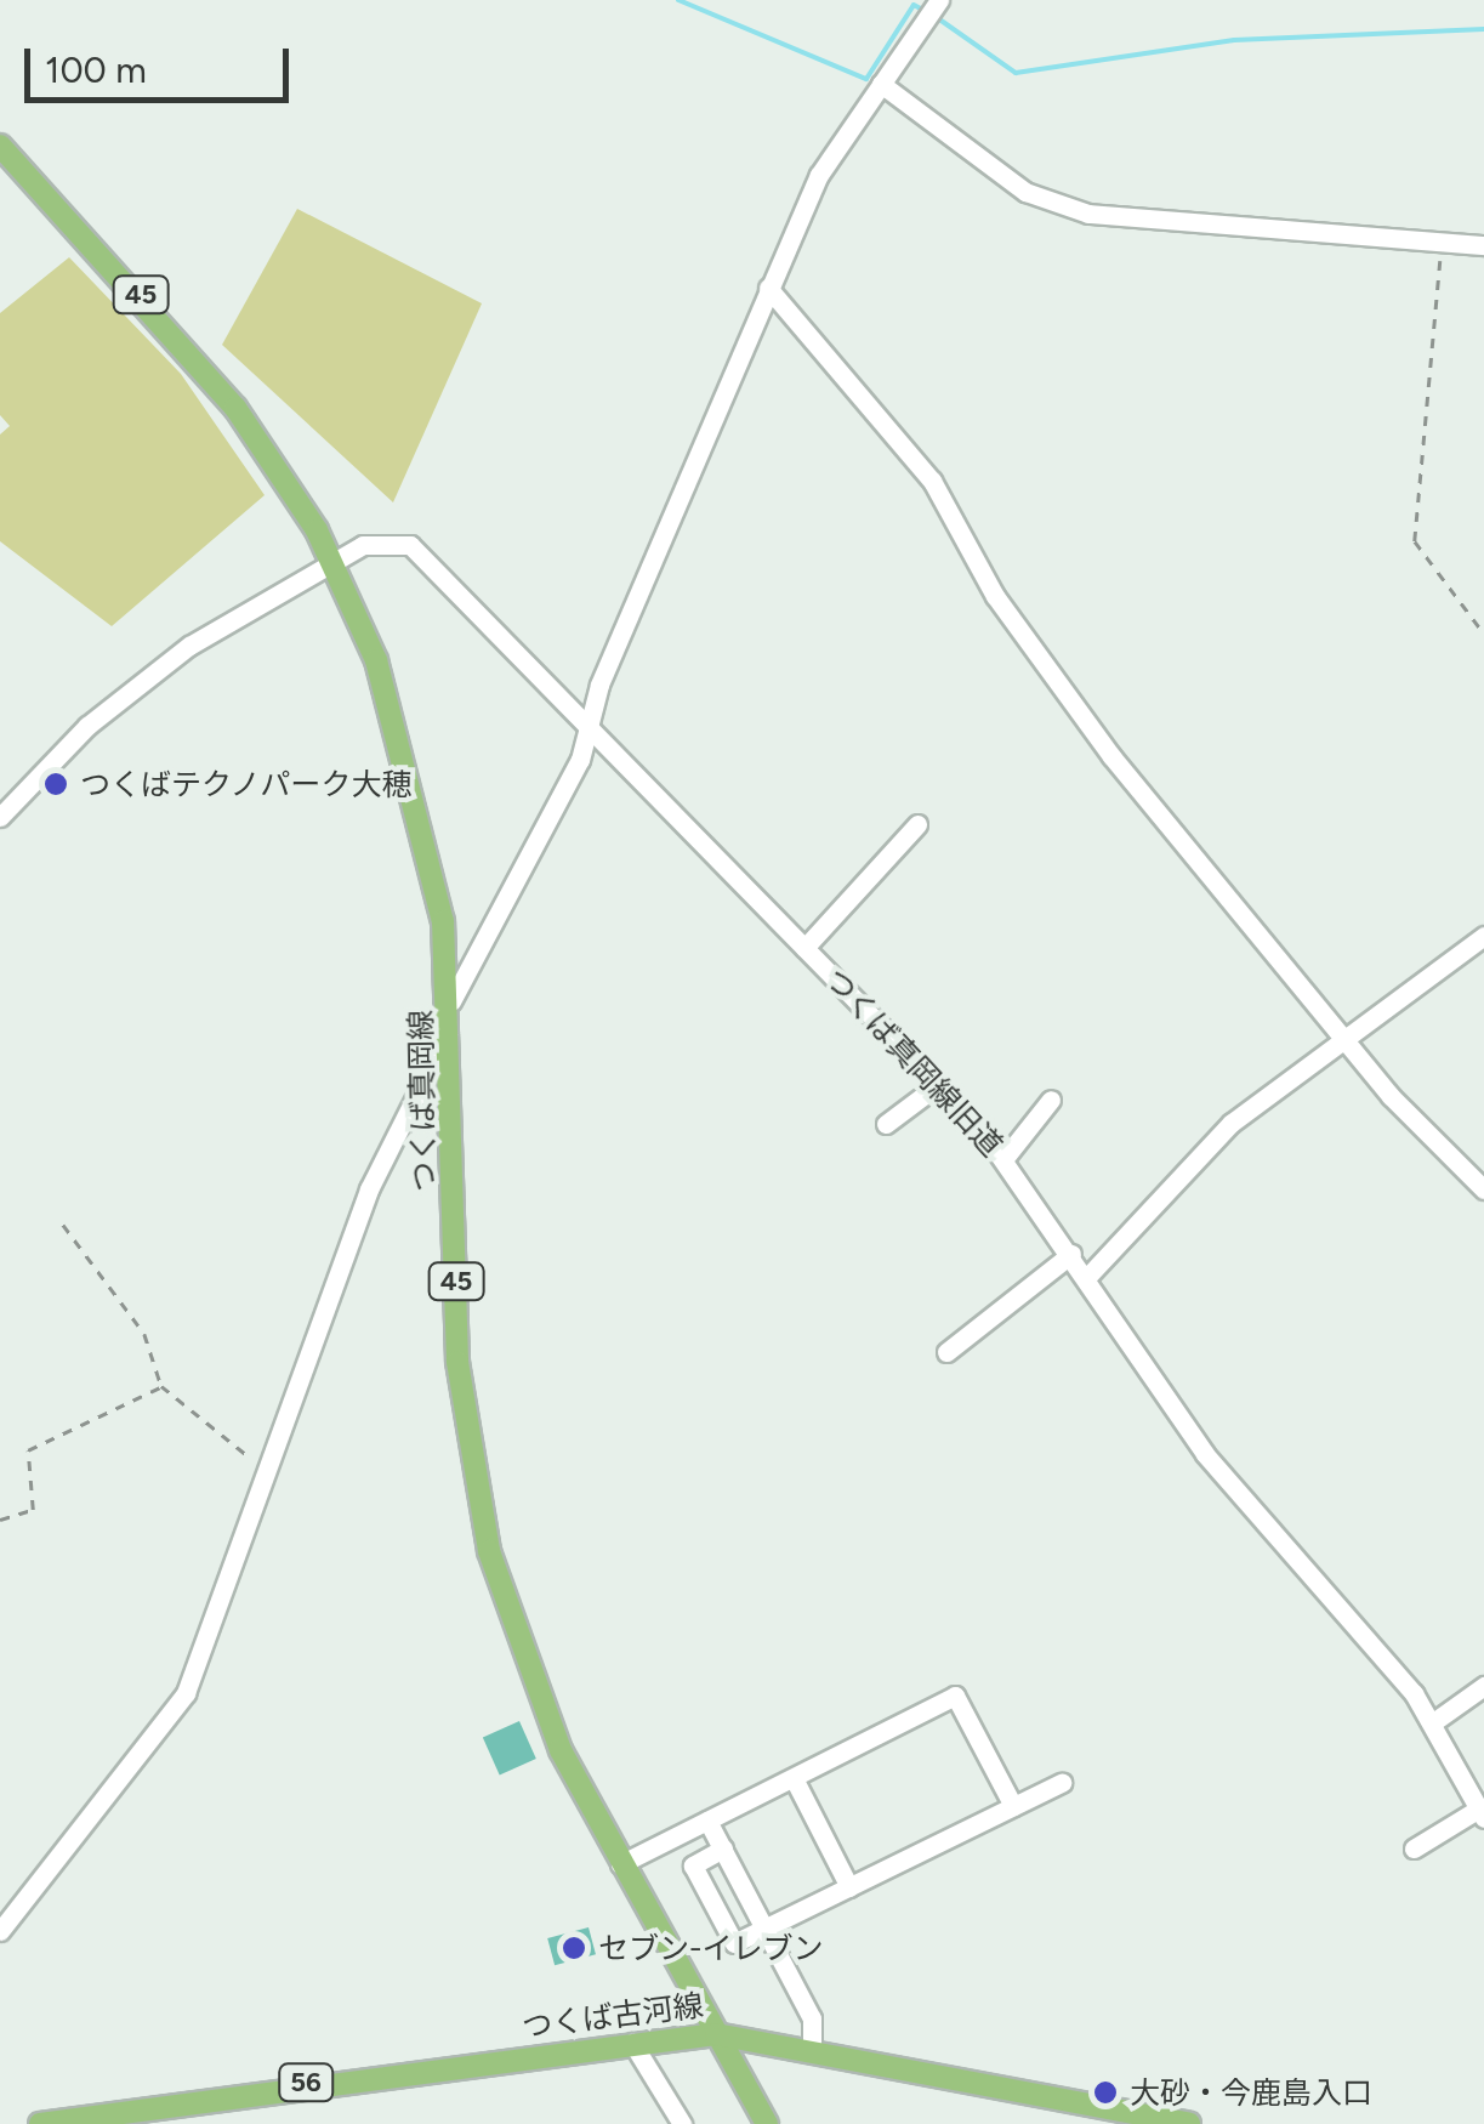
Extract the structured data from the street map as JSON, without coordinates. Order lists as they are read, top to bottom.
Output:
{
  "streets": {
    "main road": [
      "45",
      "つくば真岡線",
      "つくば古河線",
      "56"
    ],
    "street": ["つくば真岡線旧道"]
  },
  "crossings": [
    ["つくば真岡線旧道", "つくば真岡線"],
    ["つくば真岡線", "つくば古河線"]
  ],
  "places": ["つくばテクノパーク大穂", "セブン-イレブン", "大砂・今鹿島入口"],
  "scale_bar": "100 m"
}
